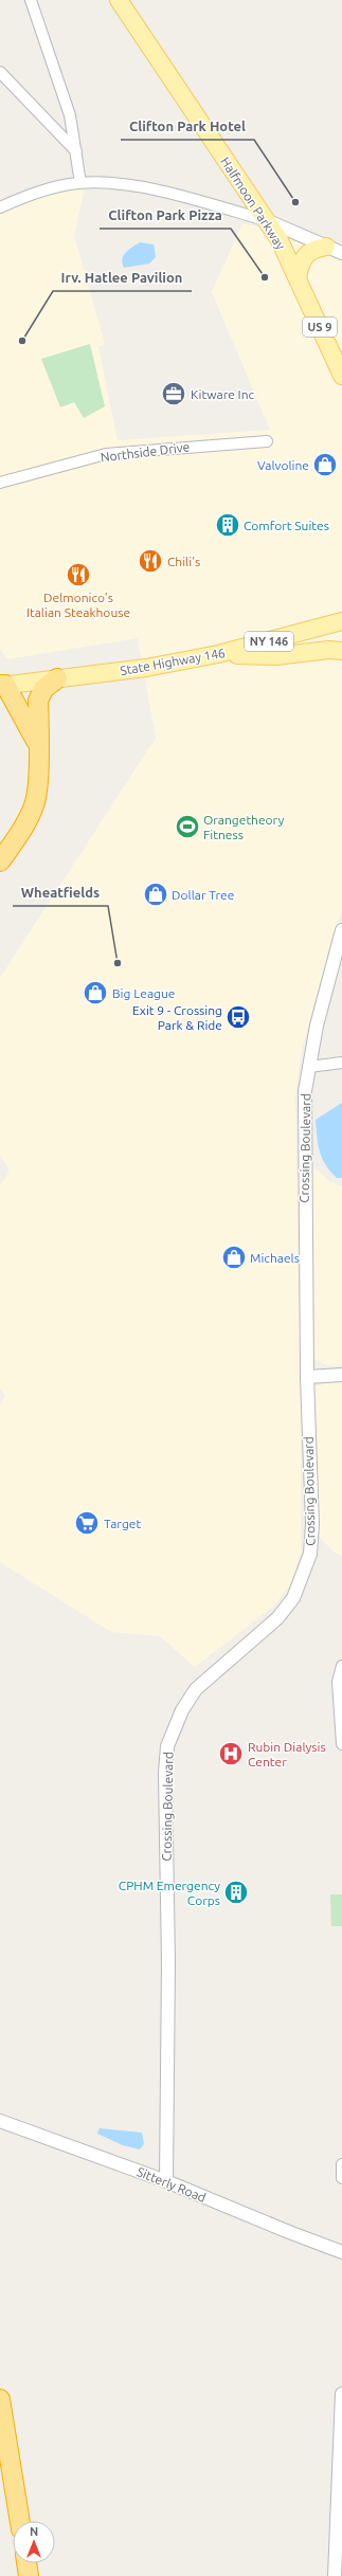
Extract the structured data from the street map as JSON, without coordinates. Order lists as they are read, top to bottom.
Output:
{
  "streets": {
    "main road": [
      "Halfmoon Parkway",
      "US 9",
      "NY 146",
      "State Highway 146"
    ],
    "street": ["Northside Drive", "Crossing Boulevard", "Sitterly Road"]
  },
  "crossings": [
    ["Crossing Boulevard", "Sitterly Road"]
  ],
  "places": {
    "other": [
      "Clifton Park Hotel",
      "Clifton Park Pizza",
      "Irv. Hatlee Pavilion",
      "Wheatfields"
    ],
    "office": ["Kitware Inc"],
    "shop": [
      "Valvoline",
      "Dollar Tree",
      "Big League",
      "Michaels"
    ],
    "building": ["Comfort Suites", "CPHM Emergency Corps"],
    "restaurant": ["Chili's", "Delmonico's Italian Steakhouse"],
    "sports": ["Orangetheory Fitness"],
    "bus stop": ["Exit 9 - Crossing Park & Ride"],
    "supermarket": ["Target"],
    "hospital": ["Rubin Dialysis Center"]
  },
  "north": "top"
}
